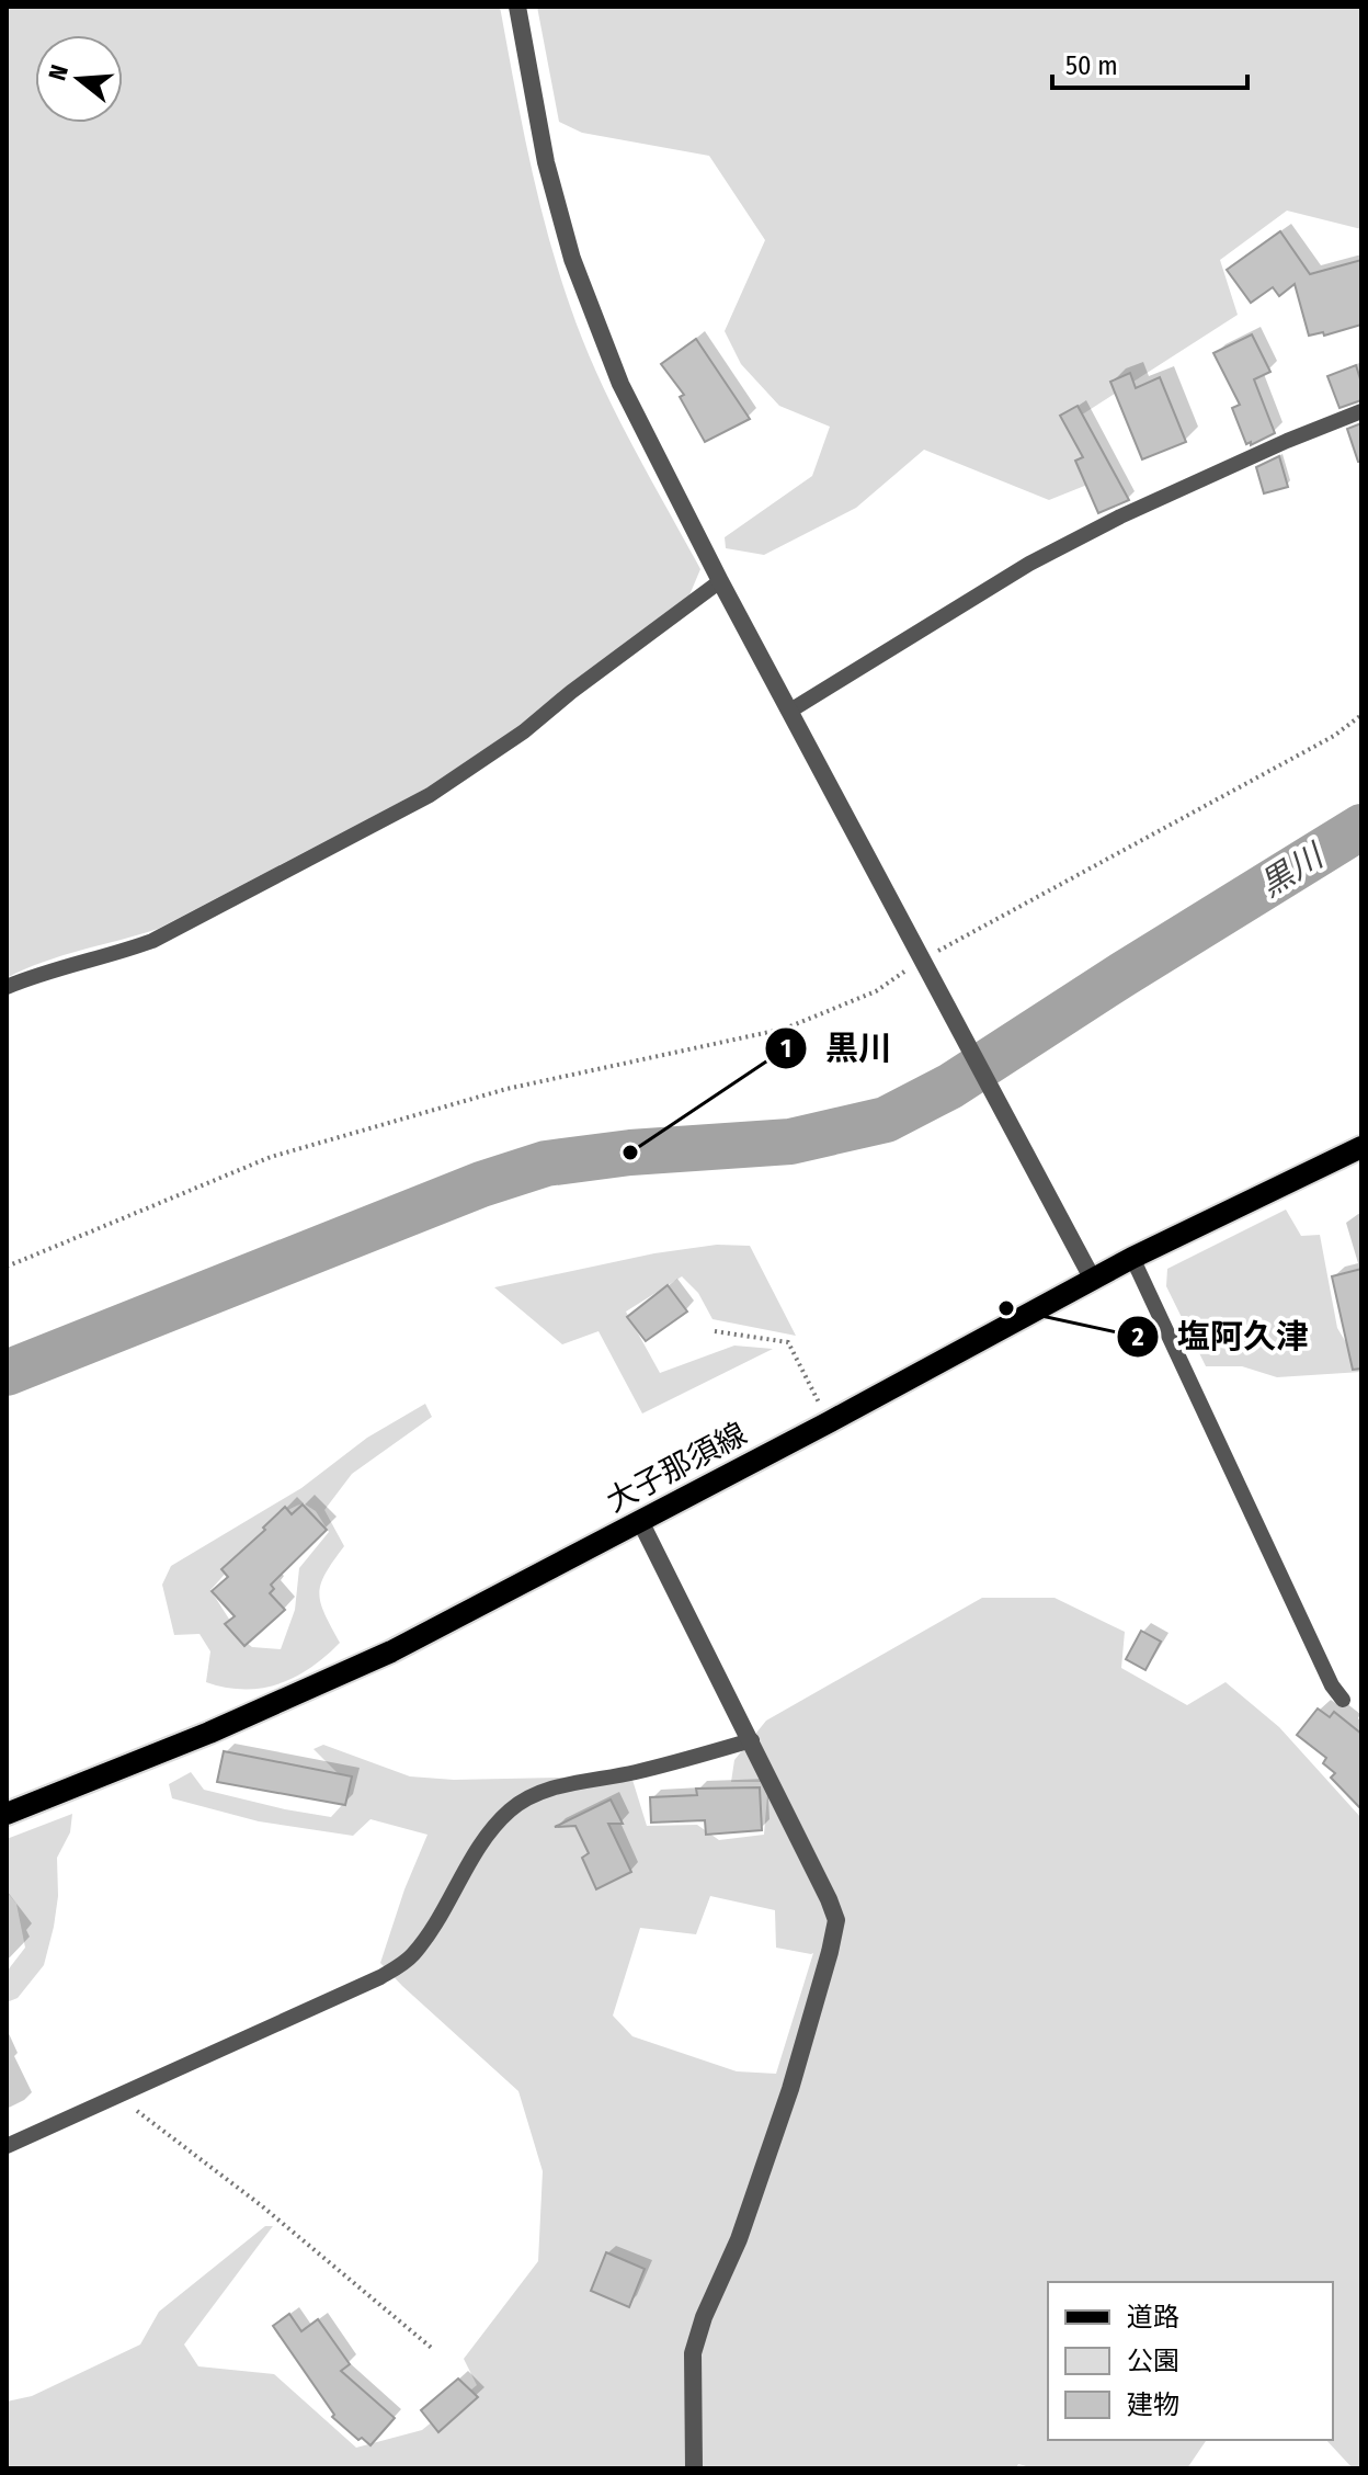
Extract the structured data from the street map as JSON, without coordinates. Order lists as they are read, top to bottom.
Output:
{
  "streets": {
    "main road": ["大子那須線"]
  },
  "water": ["黒川"],
  "places": ["黒川", "塩阿久津"],
  "legend": ["道路", "公園", "建物"],
  "scale_bar": "50 m",
  "north": "left"
}
